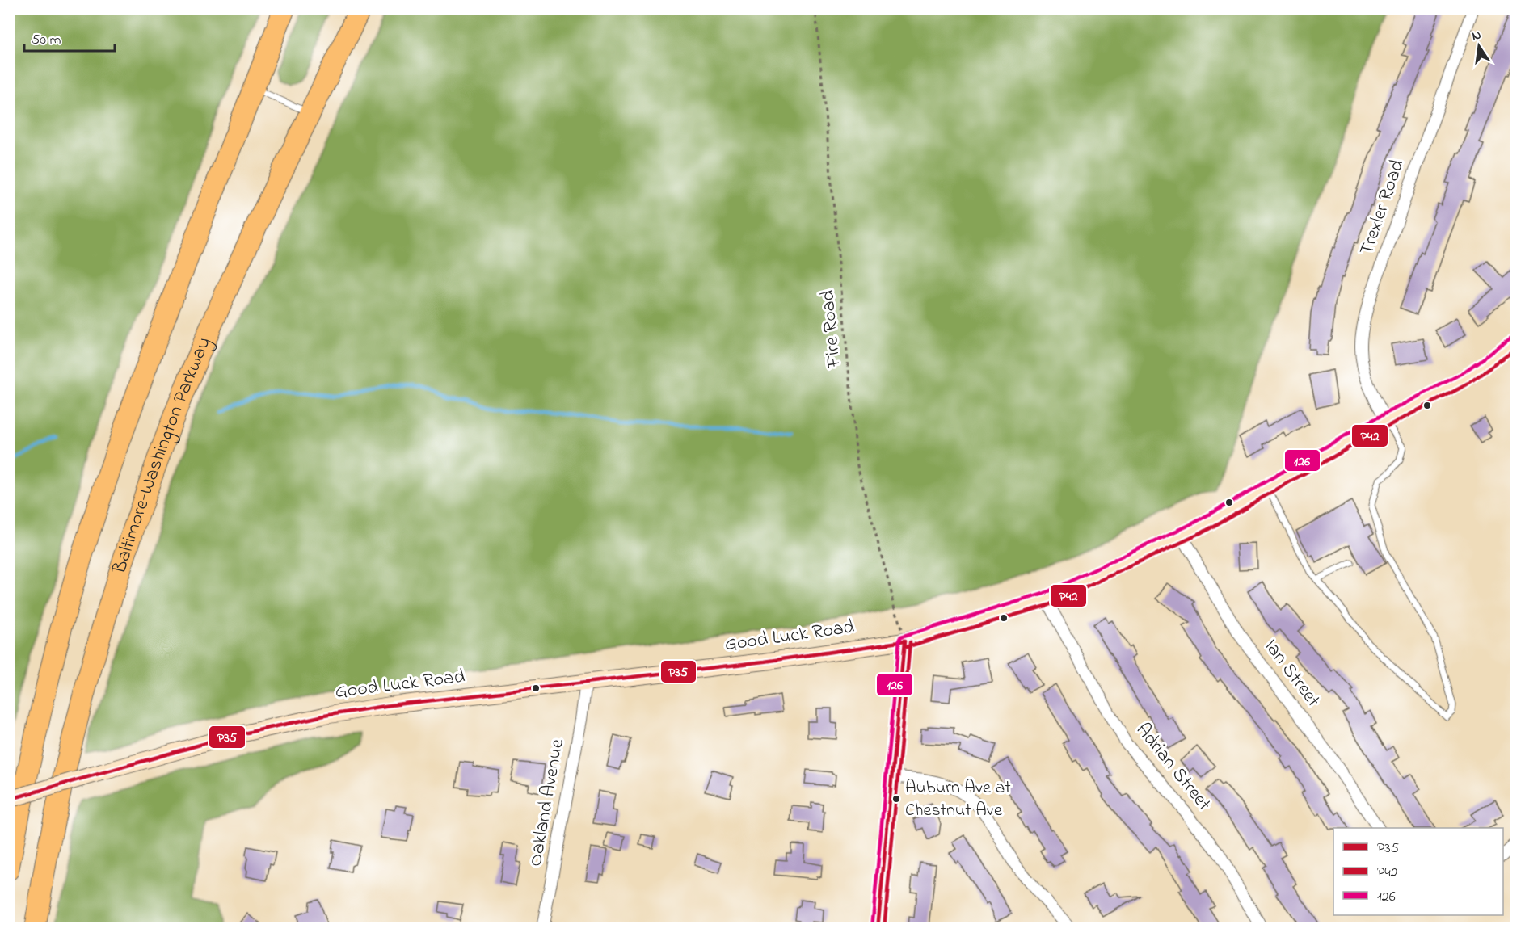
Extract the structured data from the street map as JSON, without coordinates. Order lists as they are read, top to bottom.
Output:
{
  "streets": {
    "highway": ["Baltimore-Washington Parkway"],
    "main road": ["Good Luck Road"],
    "street": [
      "Trexler Road",
      "Ian Street",
      "Adrian Street",
      "Oakland Avenue"
    ],
    "path": ["Fire Road"]
  },
  "crossings": [
    ["Trexler Road", "Good Luck Road"],
    ["Fire Road", "Good Luck Road"],
    ["Good Luck Road", "Ian Street"],
    ["Good Luck Road", "Adrian Street"],
    ["Good Luck Road", "Oakland Avenue"]
  ],
  "places": ["Auburn Ave at Chestnut Ave"],
  "lines": ["transit line 126", "transit line P42", "transit line P35"],
  "legend": ["P35", "P42", "126"],
  "scale_bar": "50 m",
  "north": "top"
}
